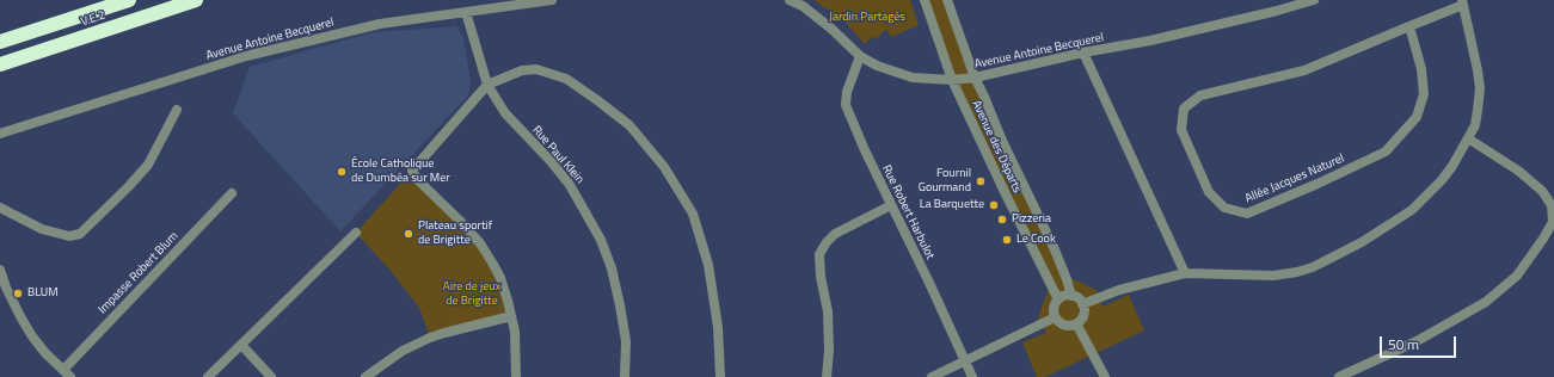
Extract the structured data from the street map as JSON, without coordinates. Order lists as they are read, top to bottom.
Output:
{
  "streets": {
    "highway": ["V.E.2"],
    "street": [
      "Avenue Antoine Becquerel",
      "Avenue des Départs",
      "Rue Paul Klein",
      "Allée Jacques Naturel",
      "Rue Robert Harbulot",
      "Impasse Robert Blum"
    ]
  },
  "crossings": [
    ["Avenue Antoine Becquerel", "Avenue des Départs"],
    ["Avenue Antoine Becquerel", "Rue Paul Klein"],
    ["Avenue Antoine Becquerel", "Rue Robert Harbulot"]
  ],
  "parks": ["Jardin Partagés", "Aire de jeux de Brigitte"],
  "places": [
    "École Catholique de Dumbéa sur Mer",
    "Fournil Gourmand",
    "La Barquette",
    "Pizzeria",
    "Plateau sportif de Brigitte",
    "Le Cook",
    "BLUM"
  ],
  "scale_bar": "50 m"
}
